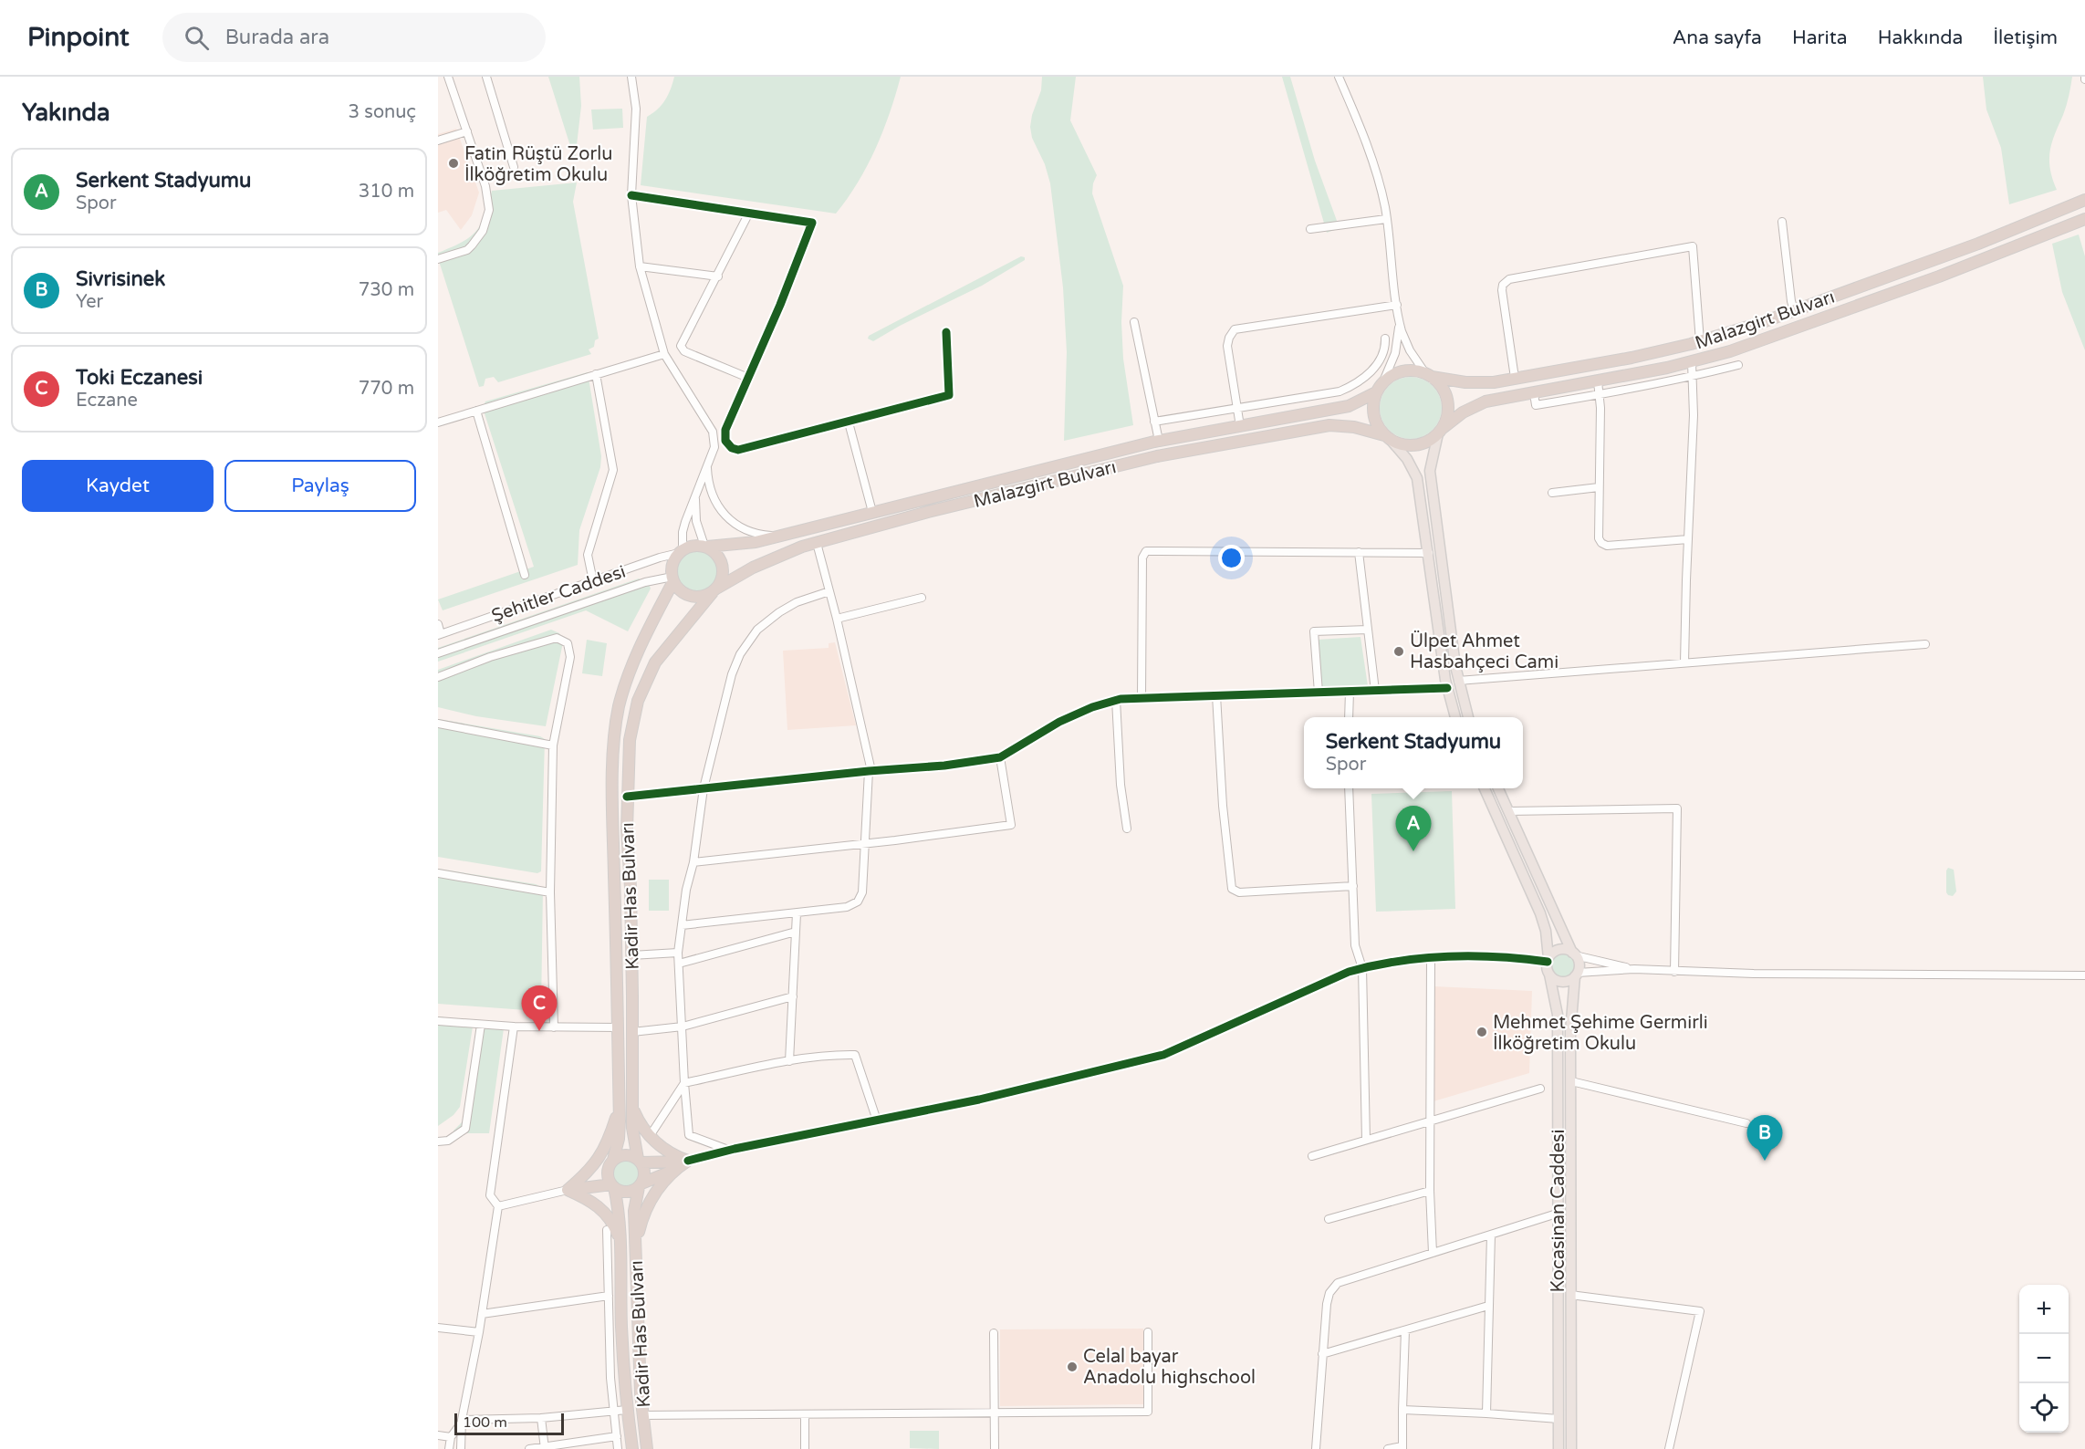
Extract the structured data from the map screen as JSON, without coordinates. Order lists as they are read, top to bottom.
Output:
{
  "streets": {
    "highway": ["Malazgirt Bulvarı", "Kadir Has Bulvarı"],
    "main road": ["Kocasinan Caddesi"],
    "street": ["Şehitler Caddesi"]
  },
  "crossings": [
    ["Malazgirt Bulvarı", "Şehitler Caddesi"],
    ["Malazgirt Bulvarı", "Kadir Has Bulvarı"],
    ["Şehitler Caddesi", "Kadir Has Bulvarı"]
  ],
  "places": [
    "Fatin Rüştü Zorlu İlköğretim Okulu",
    "Ülpet Ahmet Hasbahçeci Cami",
    "Mehmet Şehime Germirli İlköğretim Okulu",
    "Celal bayar Anadolu highschool"
  ],
  "scale_bar": "100 m",
  "page": {
    "header": "Pinpoint",
    "search": "Burada ara",
    "nav": [
      "Ana sayfa",
      "Harita",
      "Hakkında",
      "İletişim"
    ],
    "heading": ["Yakında", "3 sonuç"],
    "list": [
      {
        "mark": "A",
        "name": "Serkent Stadyumu",
        "note": "Spor",
        "value": "310 m"
      },
      {
        "mark": "B",
        "name": "Sivrisinek",
        "note": "Yer",
        "value": "730 m"
      },
      {
        "mark": "C",
        "name": "Toki Eczanesi",
        "note": "Eczane",
        "value": "770 m"
      }
    ],
    "buttons": ["Kaydet", "Paylaş"],
    "popup": ["Serkent Stadyumu", "Spor"],
    "pins": ["A", "C", "B"],
    "map_buttons": ["+", "−"],
    "scale": "100 m"
  }
}
